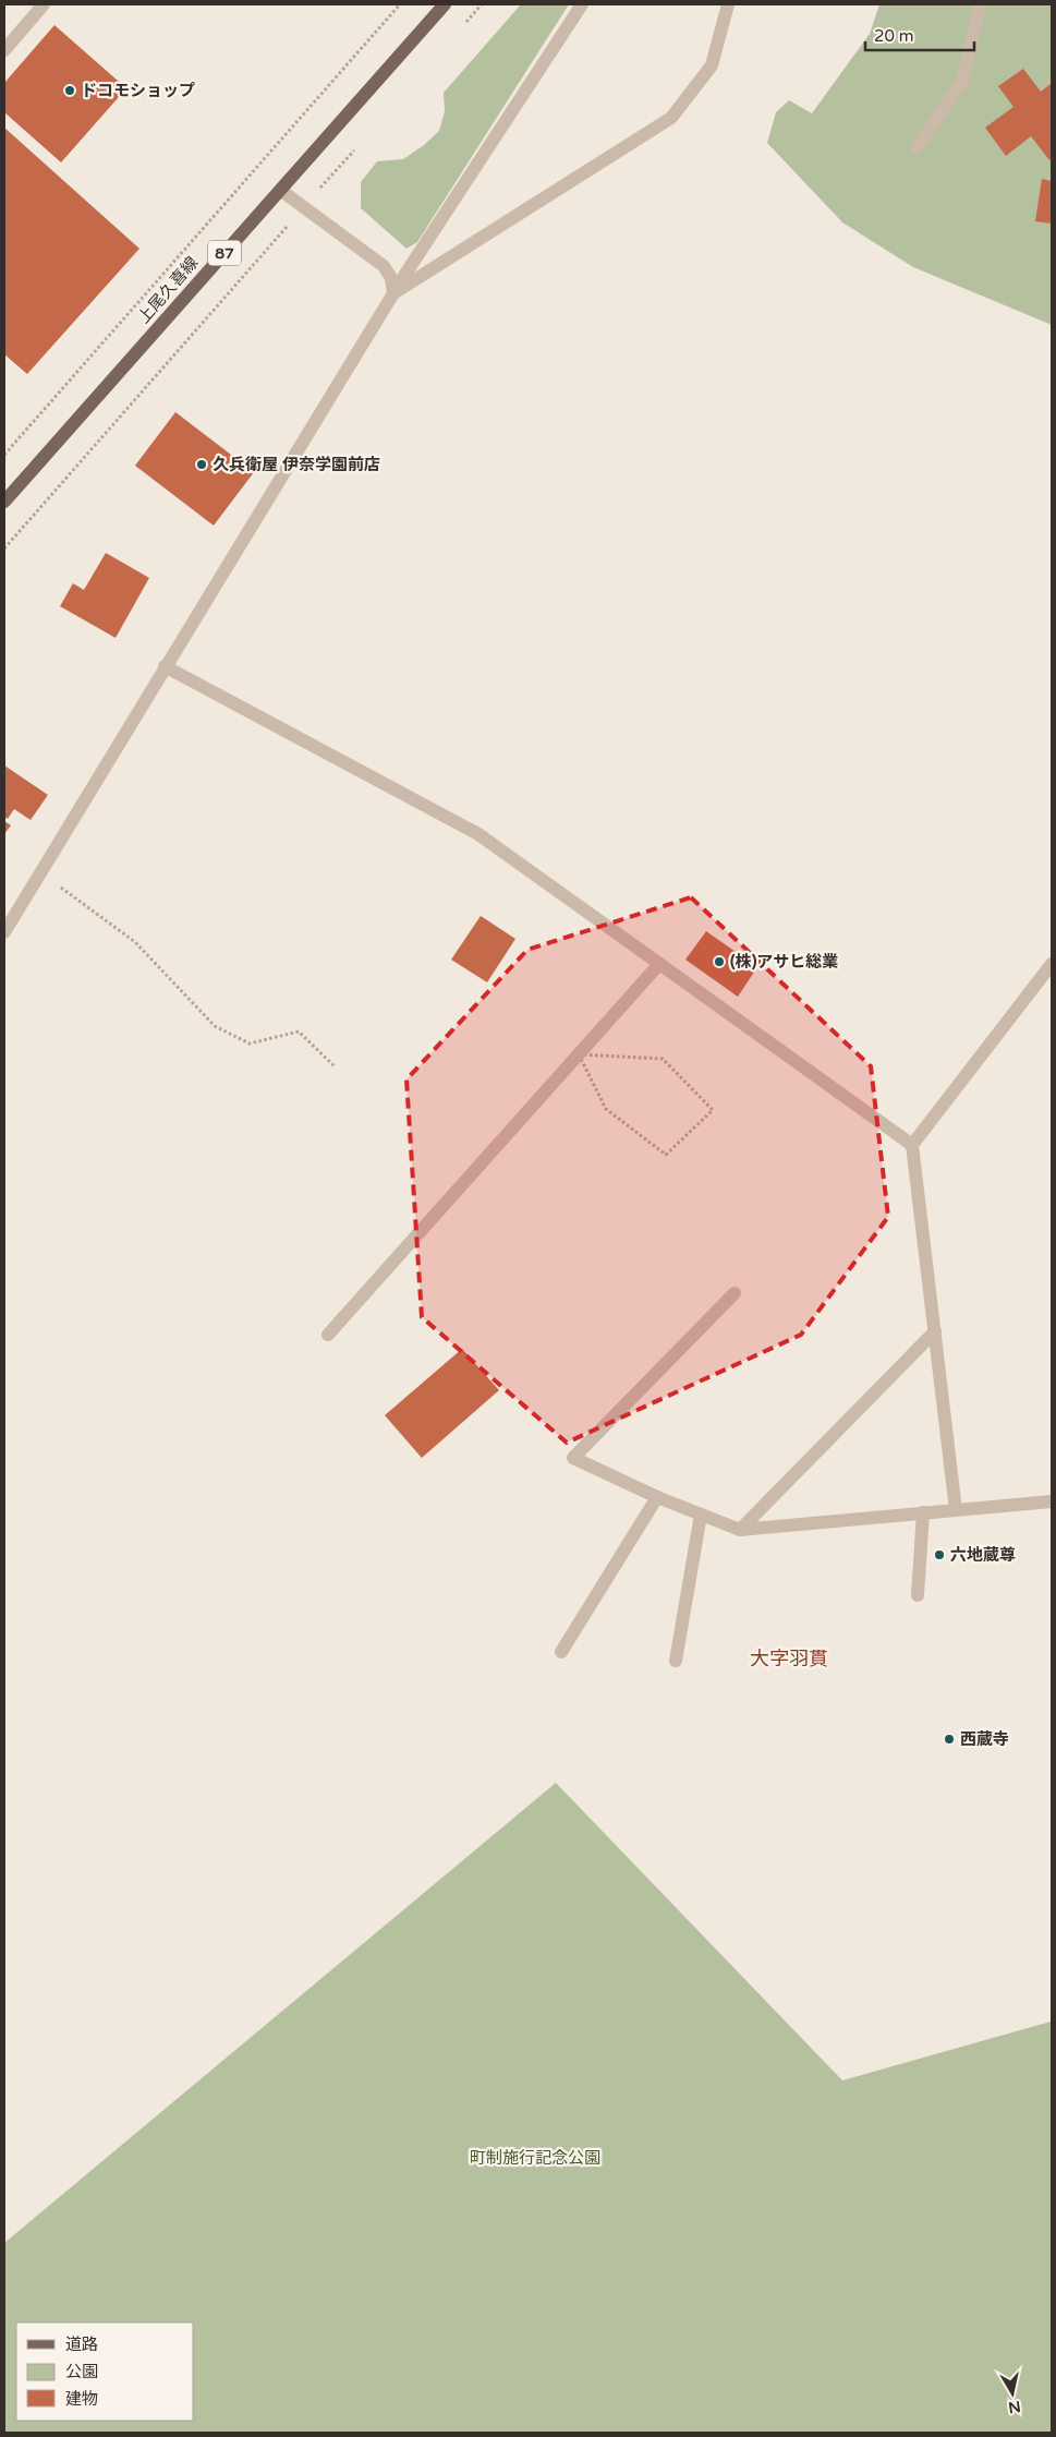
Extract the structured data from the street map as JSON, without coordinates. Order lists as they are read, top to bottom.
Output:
{
  "streets": {
    "main road": ["87", "上尾久喜線"]
  },
  "districts": ["大字羽貫"],
  "parks": ["町制施行記念公園"],
  "places": [
    "ドコモショップ",
    "久兵衛屋 伊奈学園前店",
    "(株)アサヒ総業",
    "六地蔵尊",
    "西蔵寺"
  ],
  "legend": ["道路", "公園", "建物"],
  "scale_bar": "20 m",
  "north": "bottom"
}
